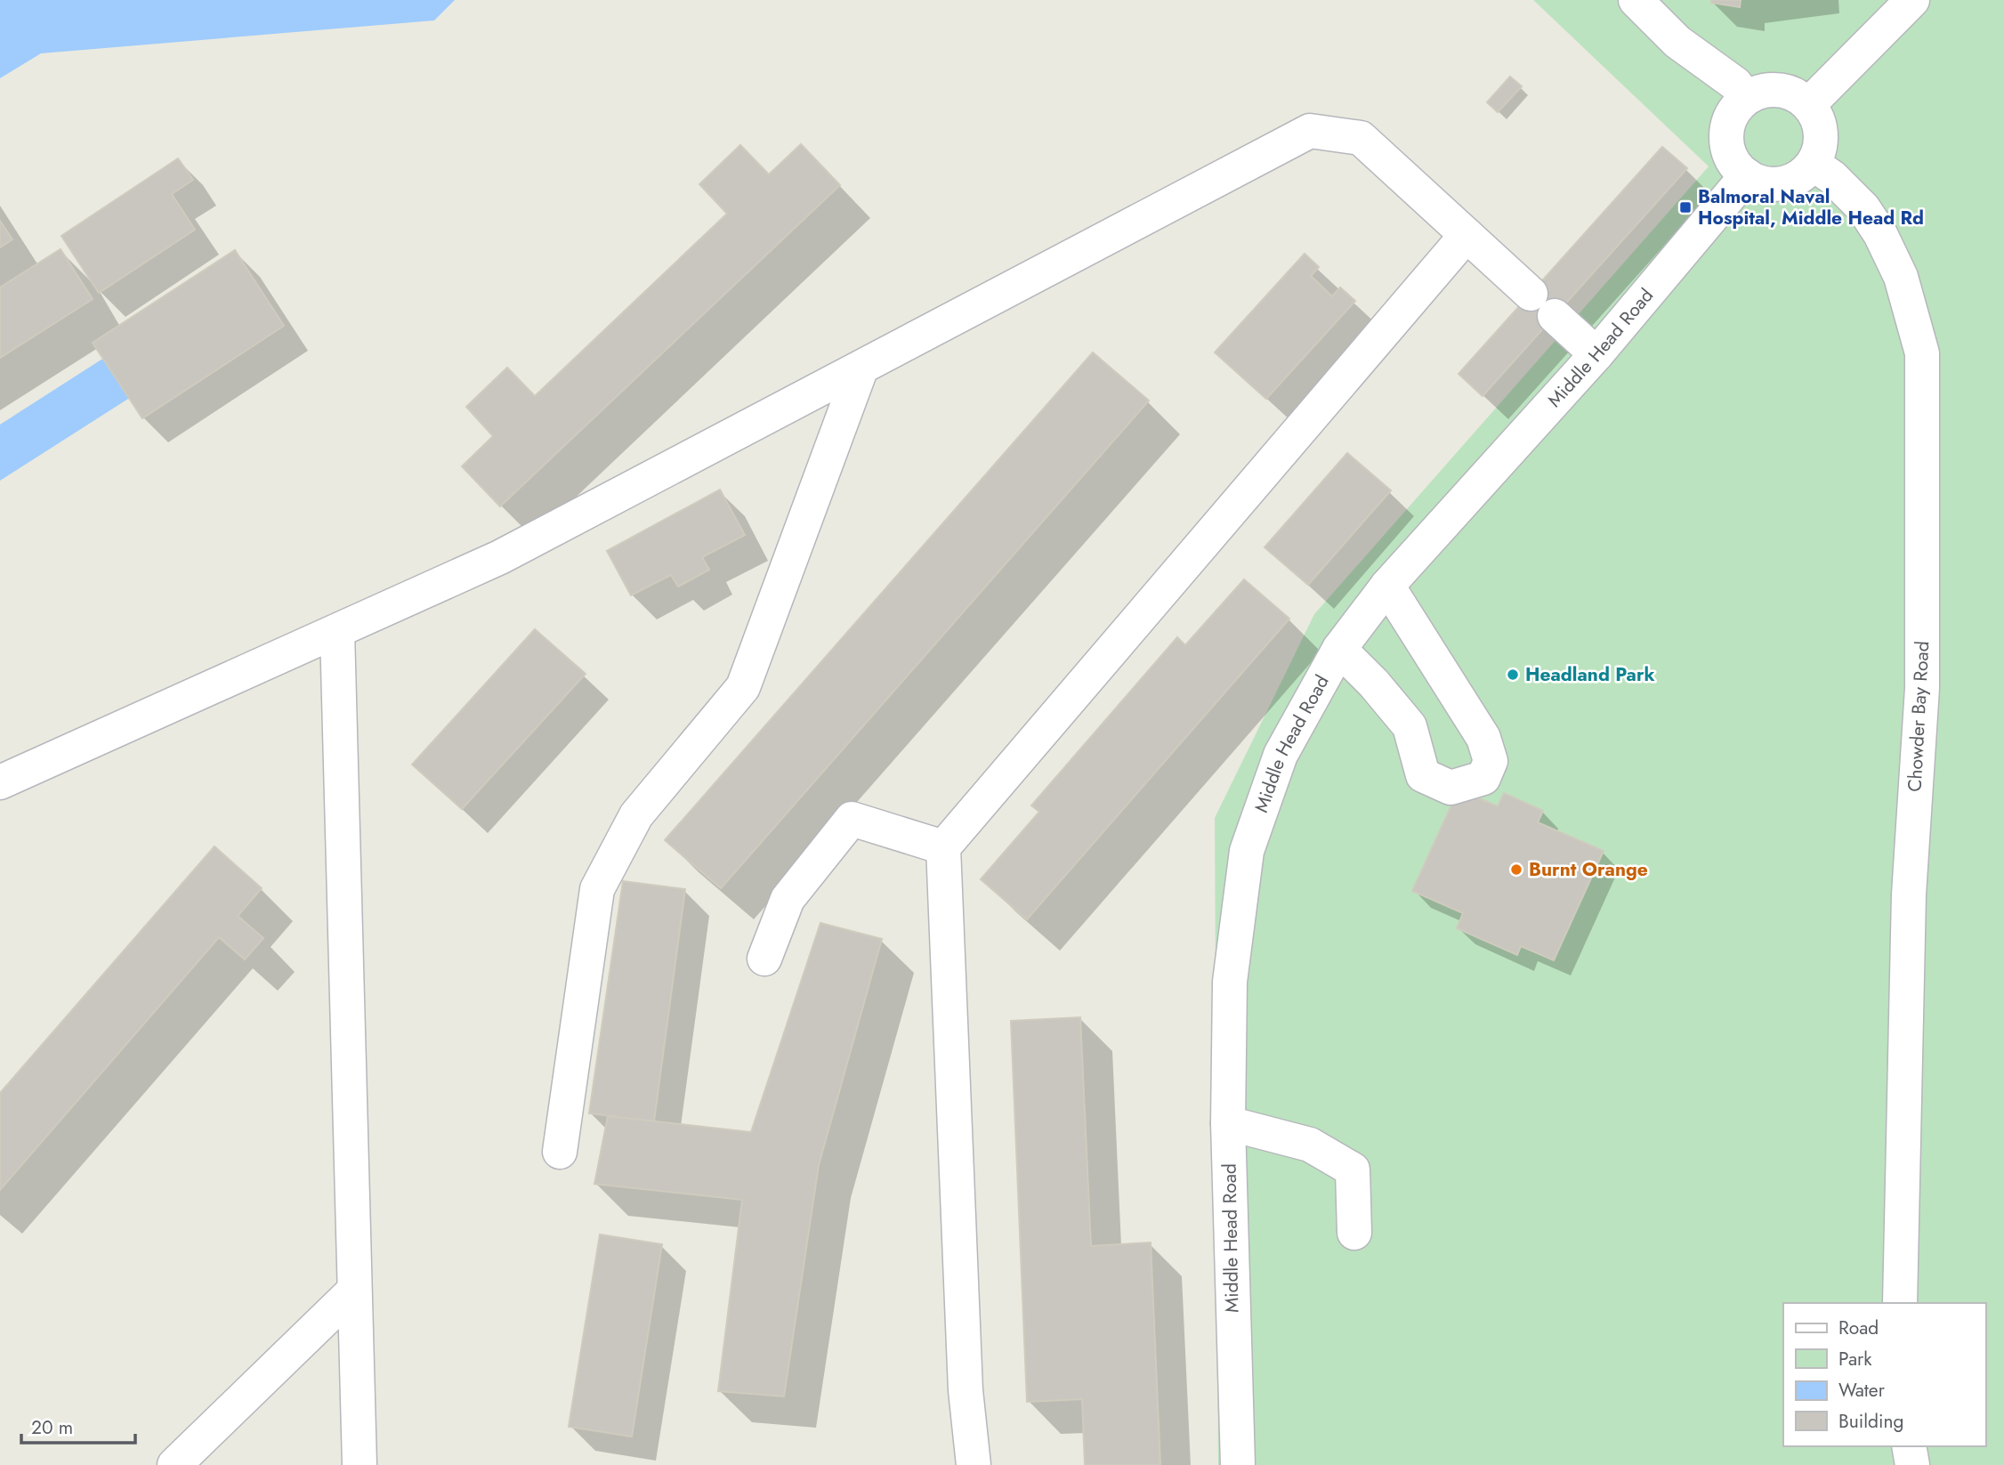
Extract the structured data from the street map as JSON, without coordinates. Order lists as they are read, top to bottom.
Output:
{
  "streets": {
    "street": ["Middle Head Road", "Chowder Bay Road"]
  },
  "crossings": [
    ["Middle Head Road", "Chowder Bay Road"]
  ],
  "places": {
    "transit": ["Balmoral Naval Hospital, Middle Head Rd"],
    "other": ["Headland Park", "Burnt Orange"]
  },
  "legend": [
    "Road",
    "Park",
    "Water",
    "Building"
  ],
  "scale_bar": "20 m"
}
